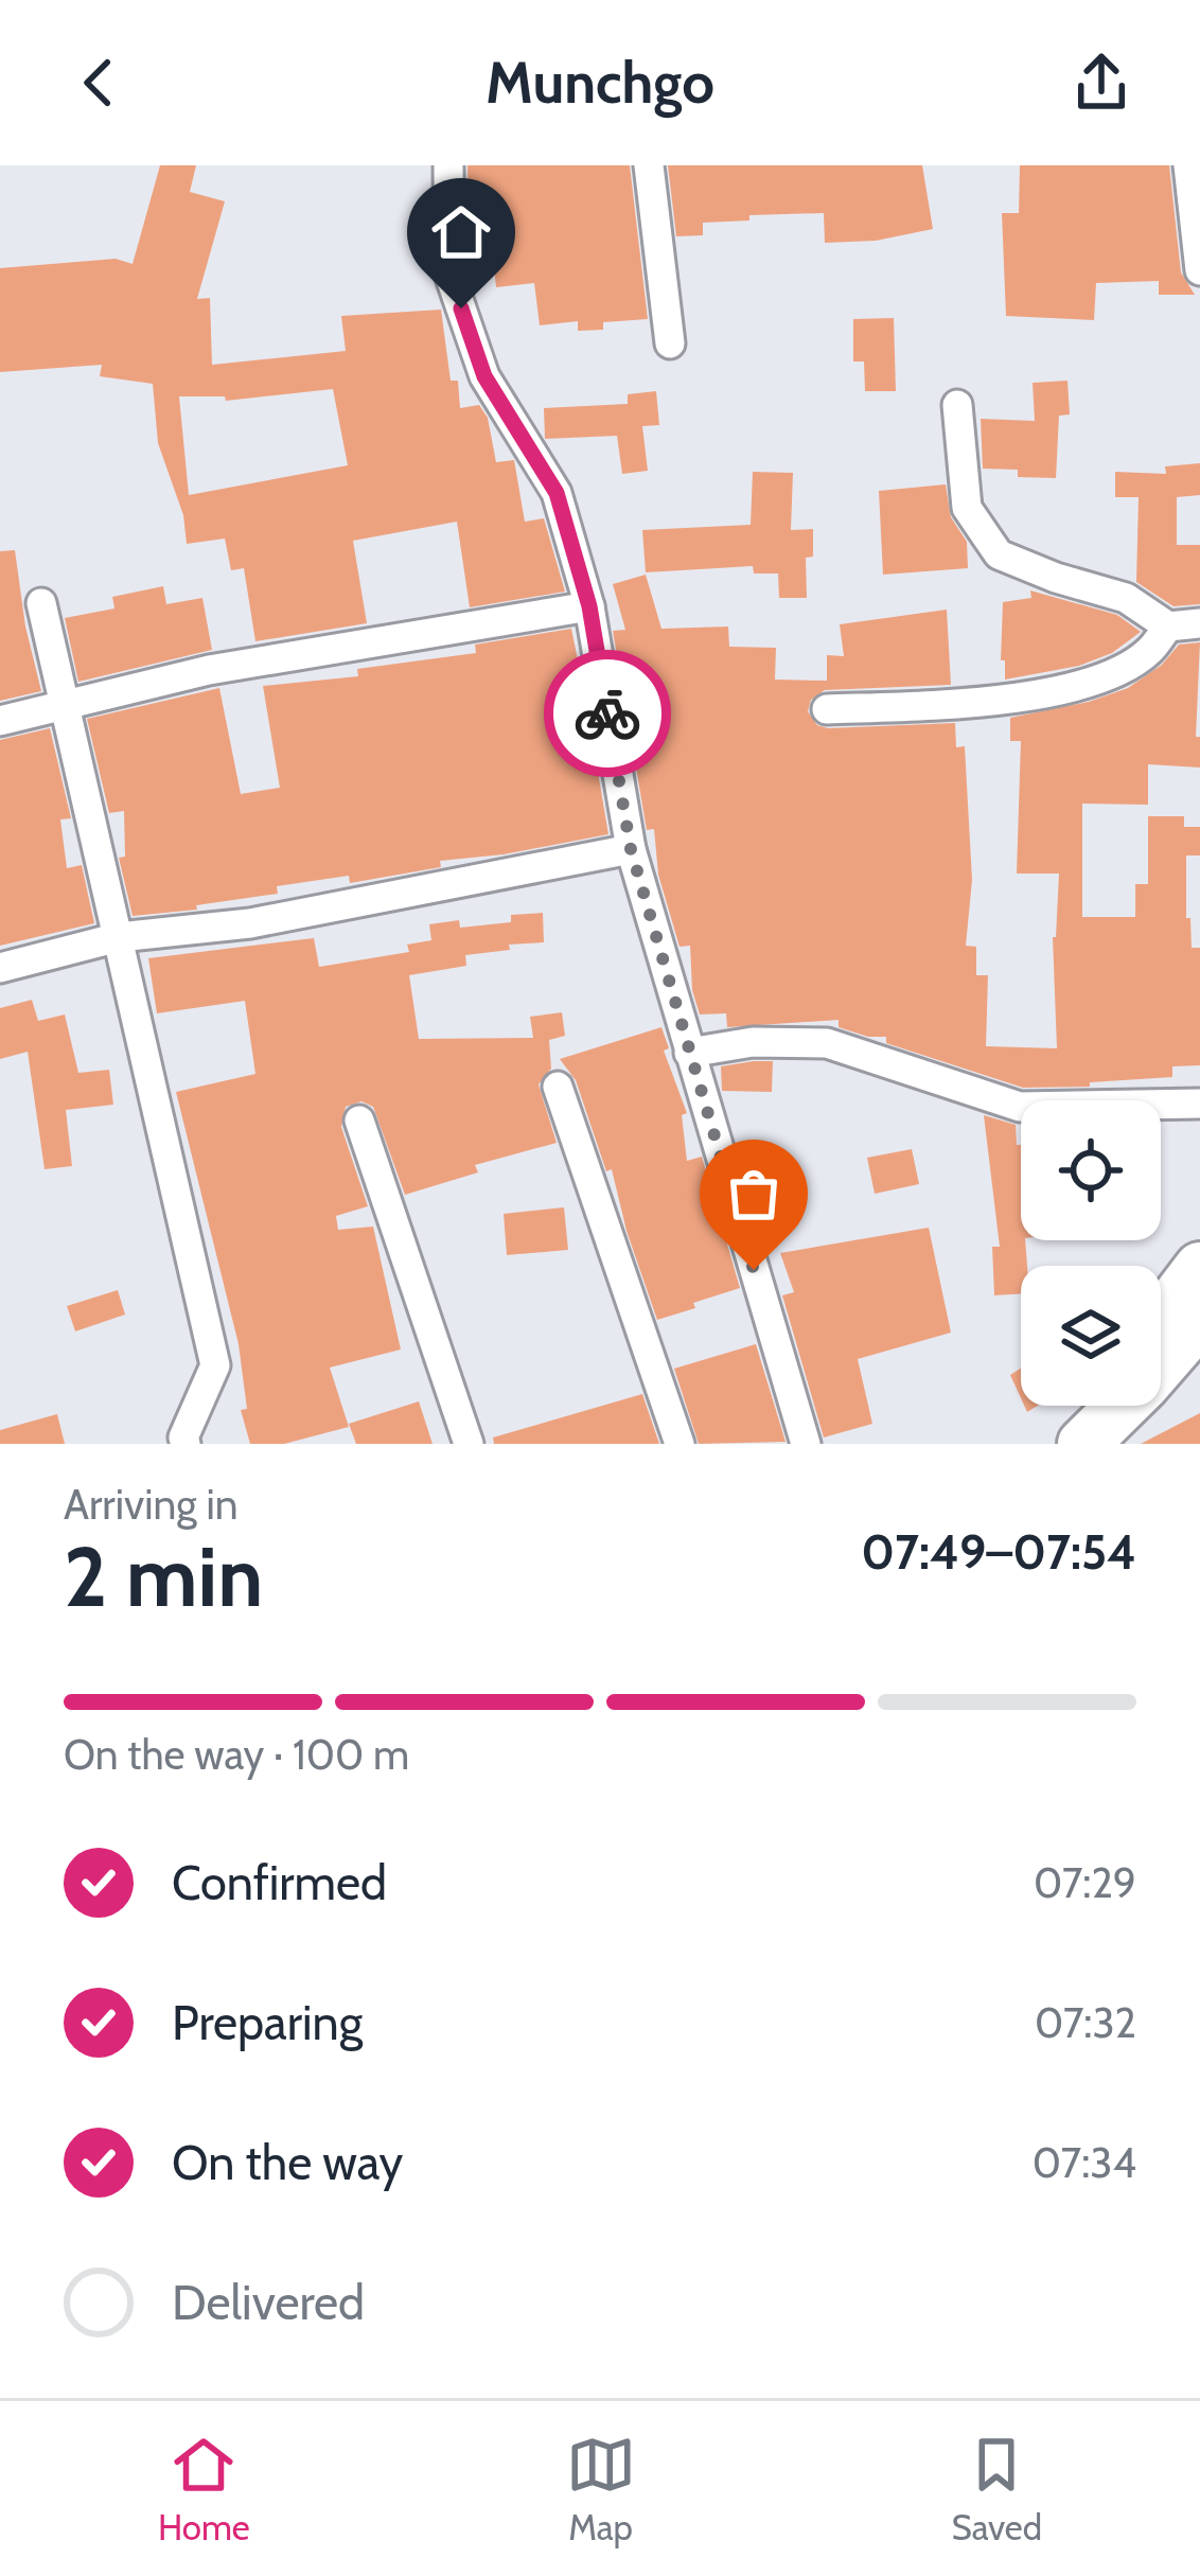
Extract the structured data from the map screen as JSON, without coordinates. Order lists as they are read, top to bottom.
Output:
{
  "page": {
    "header": "Munchgo",
    "heading": ["2 min", "Arriving in", "07:49–07:54"],
    "bar": "On the way · 100 m",
    "list": [
      ["Confirmed", "07:29"],
      ["Preparing", "07:32"],
      ["On the way", "07:34"],
      "Delivered"
    ],
    "tabs": ["Home", "Map", "Saved"]
  }
}
